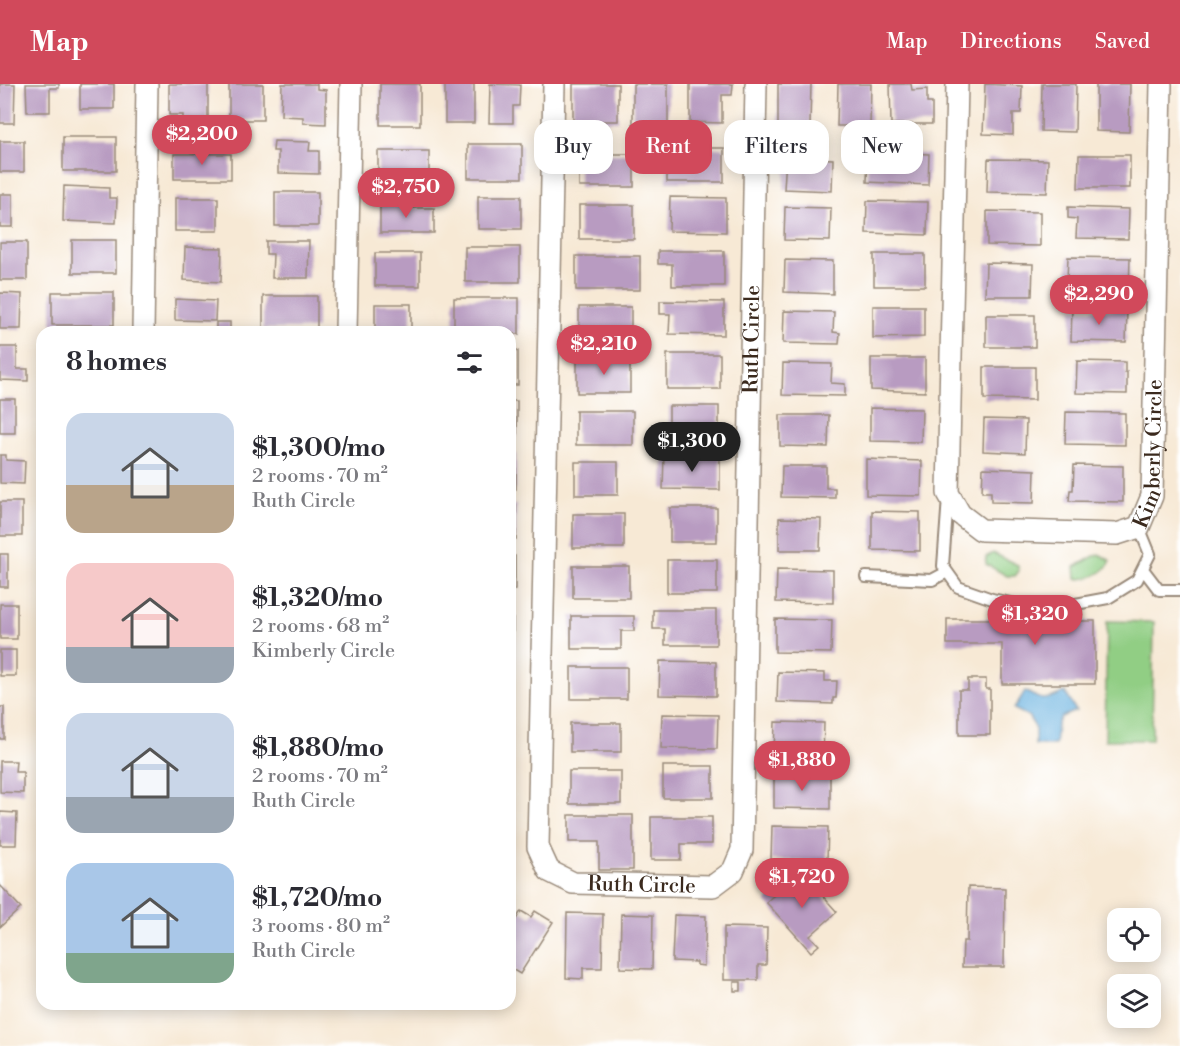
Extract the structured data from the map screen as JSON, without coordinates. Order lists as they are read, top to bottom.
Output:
{
  "streets": {
    "street": ["Ruth Circle", "Kimberly Circle"]
  },
  "page": {
    "header": "Map",
    "nav": ["Map", "Directions", "Saved"],
    "price": [
      "$2,200",
      "$2,750",
      "$2,290",
      "$2,210",
      "$1,300",
      "$1,320",
      "$1,880",
      "$1,720"
    ],
    "chip": [
      "Buy",
      "Rent",
      "Filters",
      "New"
    ],
    "heading": "8 homes",
    "list": [
      {
        "name": "$1,300/mo",
        "note": "2 rooms · 70 m² · Ruth Circle"
      },
      {
        "name": "$1,320/mo",
        "note": "2 rooms · 68 m² · Kimberly Circle"
      },
      {
        "name": "$1,880/mo",
        "note": "2 rooms · 70 m² · Ruth Circle"
      },
      {
        "name": "$1,720/mo",
        "note": "3 rooms · 80 m² · Ruth Circle"
      }
    ]
  }
}
